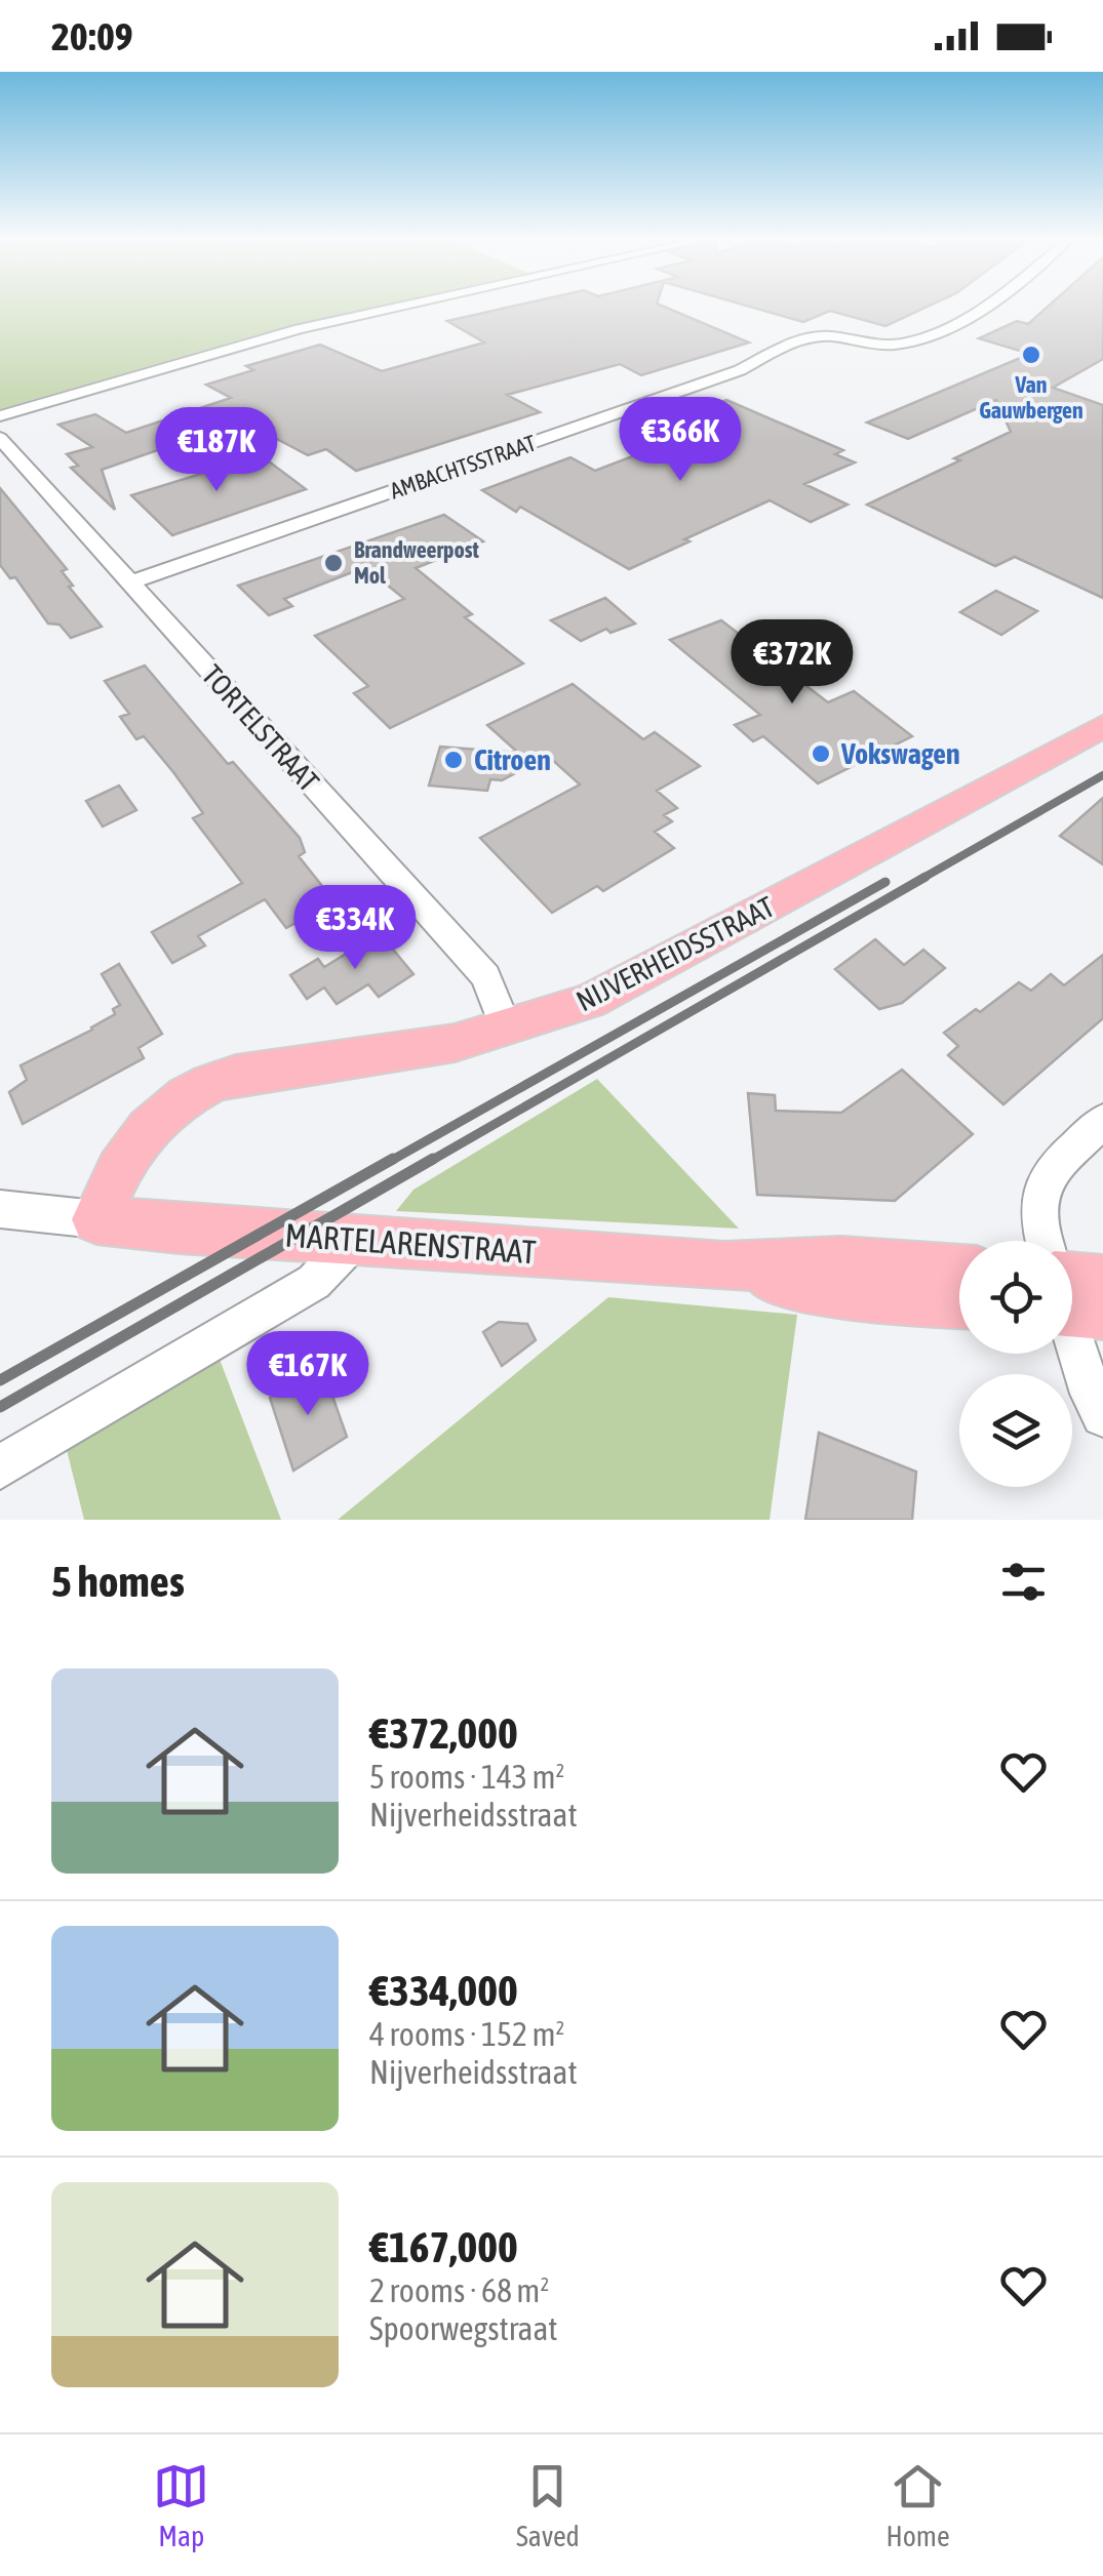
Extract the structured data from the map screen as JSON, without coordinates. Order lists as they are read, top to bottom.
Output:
{
  "streets": {
    "main road": ["NIJVERHEIDSSTRAAT", "MARTELARENSTRAAT"],
    "street": ["AMBACHTSSTRAAT", "TORTELSTRAAT"]
  },
  "crossings": [
    ["AMBACHTSSTRAAT", "TORTELSTRAAT"],
    ["TORTELSTRAAT", "NIJVERHEIDSSTRAAT"],
    ["NIJVERHEIDSSTRAAT", "MARTELARENSTRAAT"]
  ],
  "places": [
    "Van Gauwbergen",
    "Brandweerpost Mol",
    "Vokswagen",
    "Citroen"
  ],
  "page": {
    "status": "20:09",
    "price": [
      "€366K",
      "€187K",
      "€372K",
      "€334K",
      "€167K"
    ],
    "heading": "5 homes",
    "list": [
      {
        "name": "€372,000",
        "note": "5 rooms · 143 m² · Nijverheidsstraat"
      },
      {
        "name": "€334,000",
        "note": "4 rooms · 152 m² · Nijverheidsstraat"
      },
      {
        "name": "€167,000",
        "note": "2 rooms · 68 m² · Spoorwegstraat"
      }
    ],
    "tabs": ["Map", "Saved", "Home"]
  }
}
